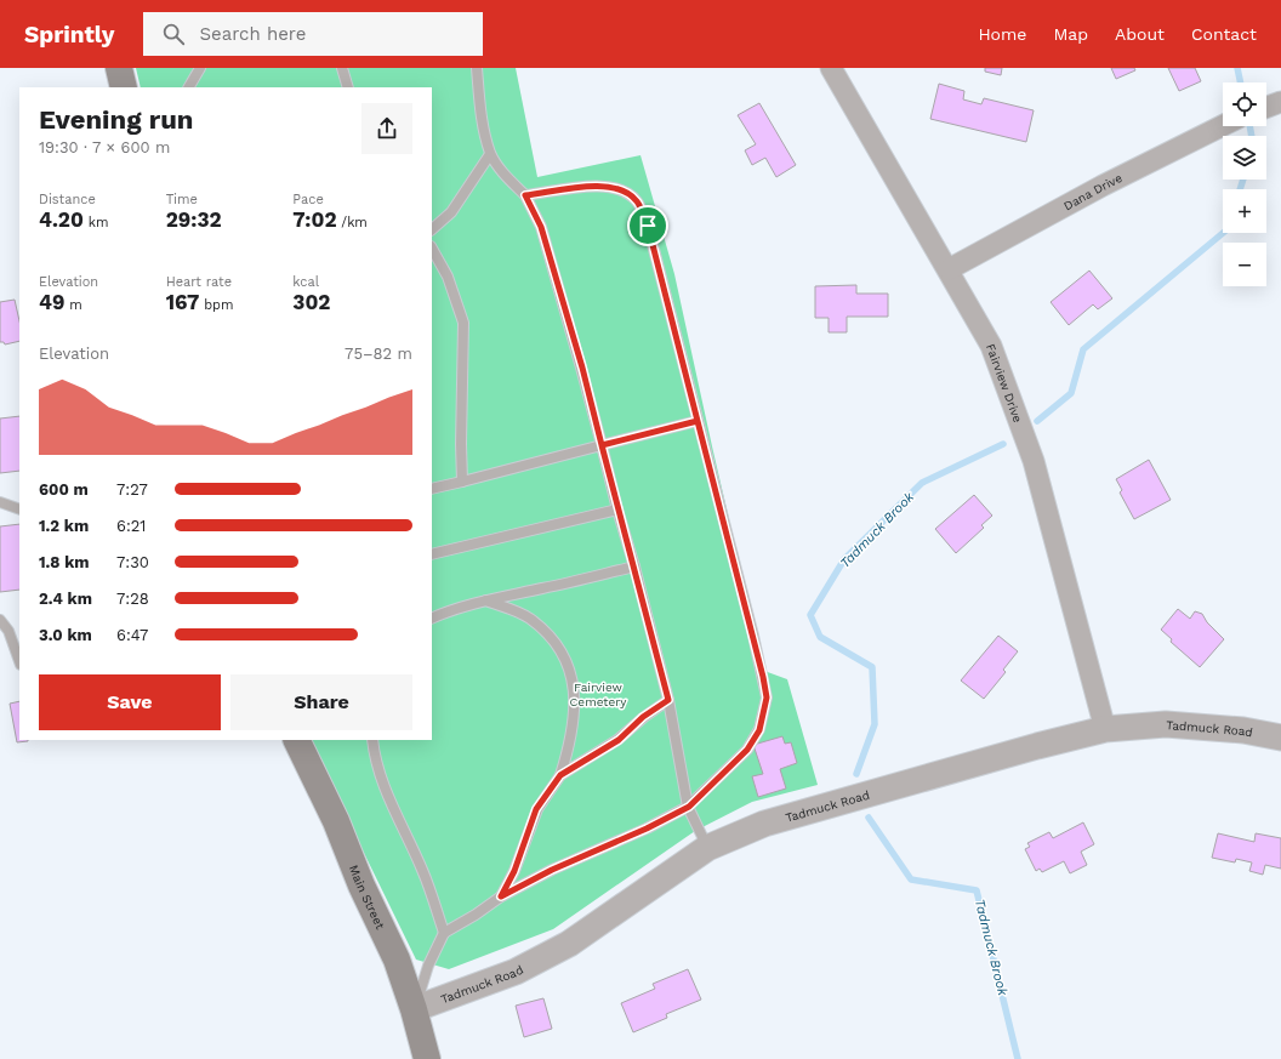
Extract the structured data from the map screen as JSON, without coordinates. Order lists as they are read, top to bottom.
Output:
{
  "streets": {
    "main road": ["Main Street"],
    "street": ["Dana Drive", "Fairview Drive", "Tadmuck Road"]
  },
  "crossings": [
    ["Dana Drive", "Fairview Drive"],
    ["Fairview Drive", "Tadmuck Road"],
    ["Tadmuck Road", "Main Street"]
  ],
  "water": ["Tadmuck Brook"],
  "parks": ["Fairview Cemetery"],
  "page": {
    "header": "Sprintly",
    "search": "Search here",
    "nav": [
      "Home",
      "Map",
      "About",
      "Contact"
    ],
    "map_buttons": ["+", "−"],
    "heading": ["Evening run", "19:30 · 7 × 600 m"],
    "stats": [
      ["Distance", "4.20 km"],
      ["Time", "29:32"],
      ["Pace", "7:02 /km"],
      ["Elevation", "49 m"],
      ["Heart rate", "167 bpm"],
      ["kcal", "302"]
    ],
    "chart": ["Elevation", "75–82 m"],
    "list": [
      {
        "name": "600 m",
        "note": "7:27"
      },
      {
        "name": "1.2 km",
        "note": "6:21"
      },
      {
        "name": "1.8 km",
        "note": "7:30"
      },
      {
        "name": "2.4 km",
        "note": "7:28"
      },
      {
        "name": "3.0 km",
        "note": "6:47"
      }
    ],
    "buttons": ["Save", "Share"]
  }
}
